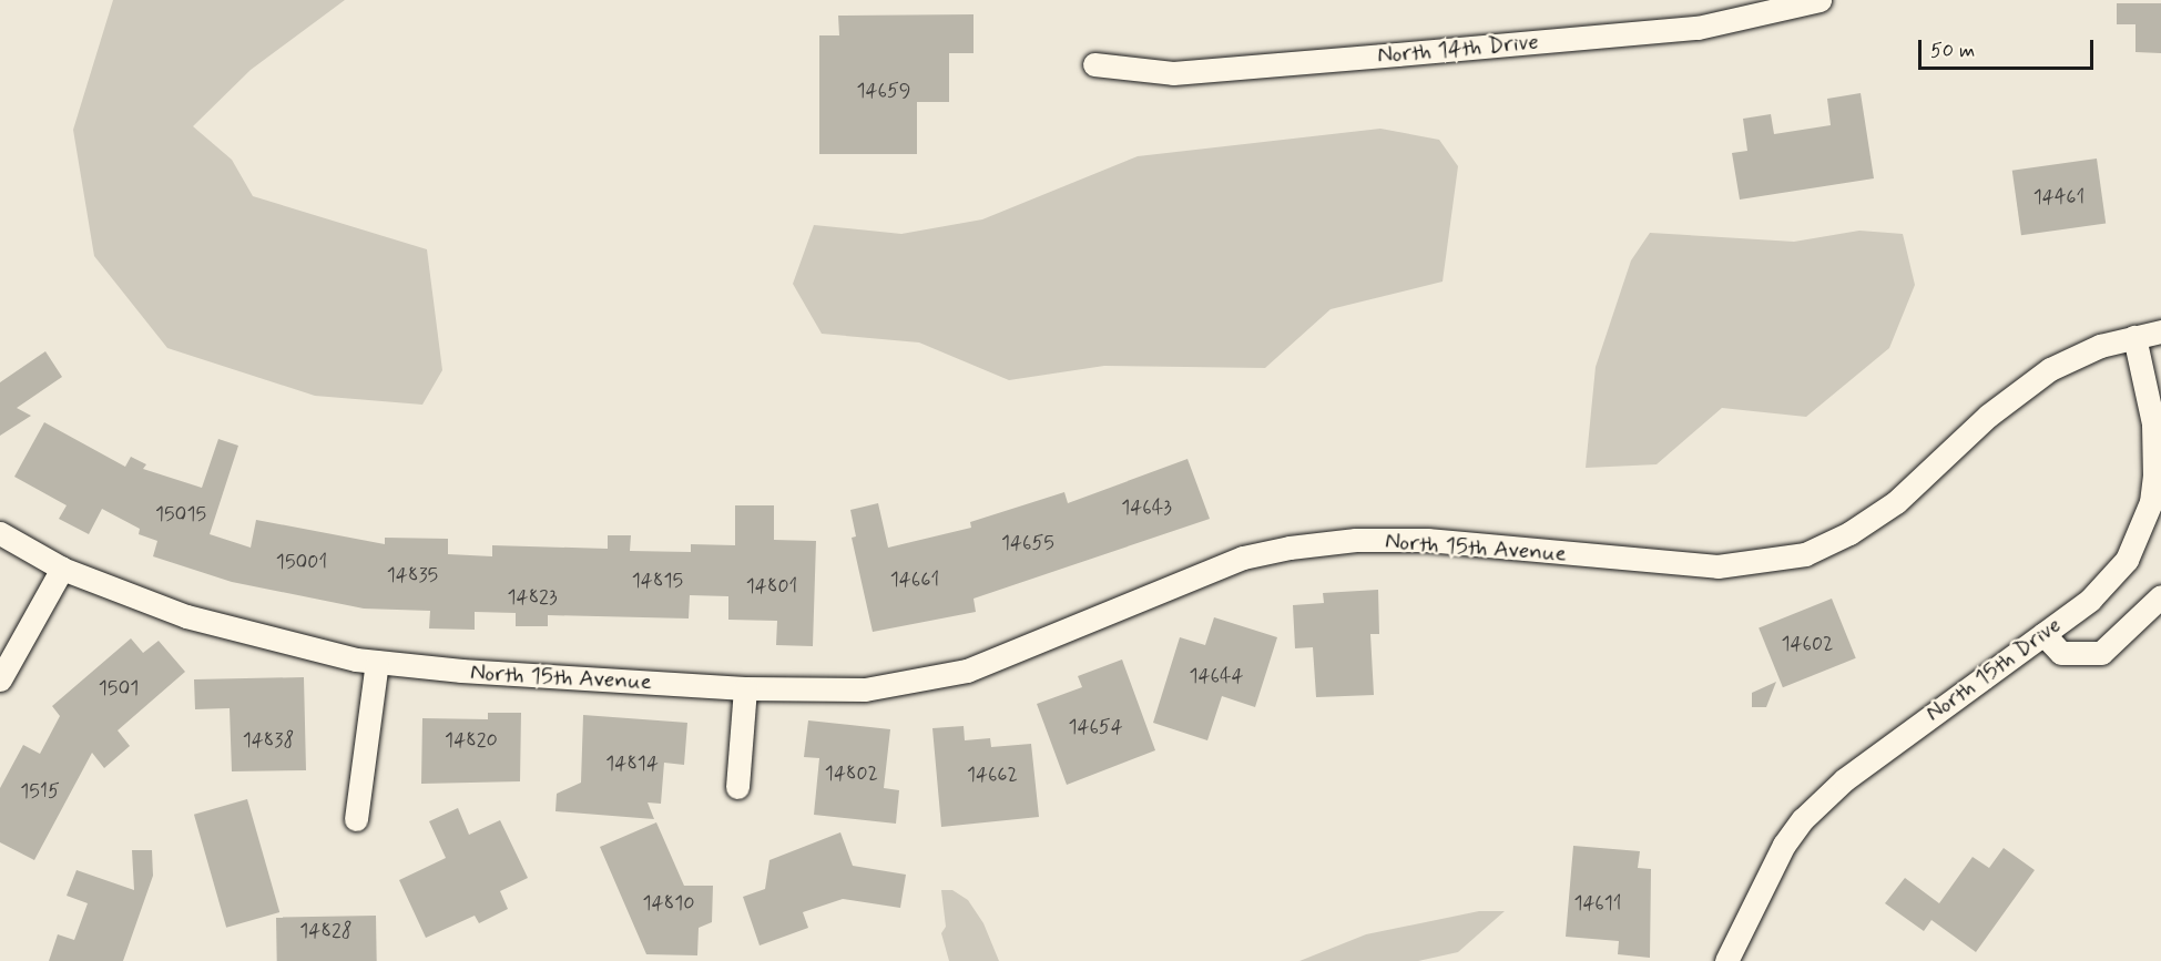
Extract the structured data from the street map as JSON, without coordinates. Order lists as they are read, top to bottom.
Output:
{
  "streets": {
    "street": ["North 14th Drive", "North 15th Avenue", "North 15th Drive"]
  },
  "crossings": [
    ["North 15th Avenue", "North 15th Drive"]
  ],
  "house_numbers": [
    "14659",
    "14461",
    "14643",
    "15015",
    "14655",
    "15001",
    "14835",
    "14661",
    "14815",
    "14801",
    "14823",
    "14602",
    "14644",
    "1501",
    "14654",
    "14838",
    "14820",
    "14814",
    "14802",
    "14662",
    "1515",
    "14810",
    "14611",
    "14828"
  ],
  "scale_bar": "50 m"
}
